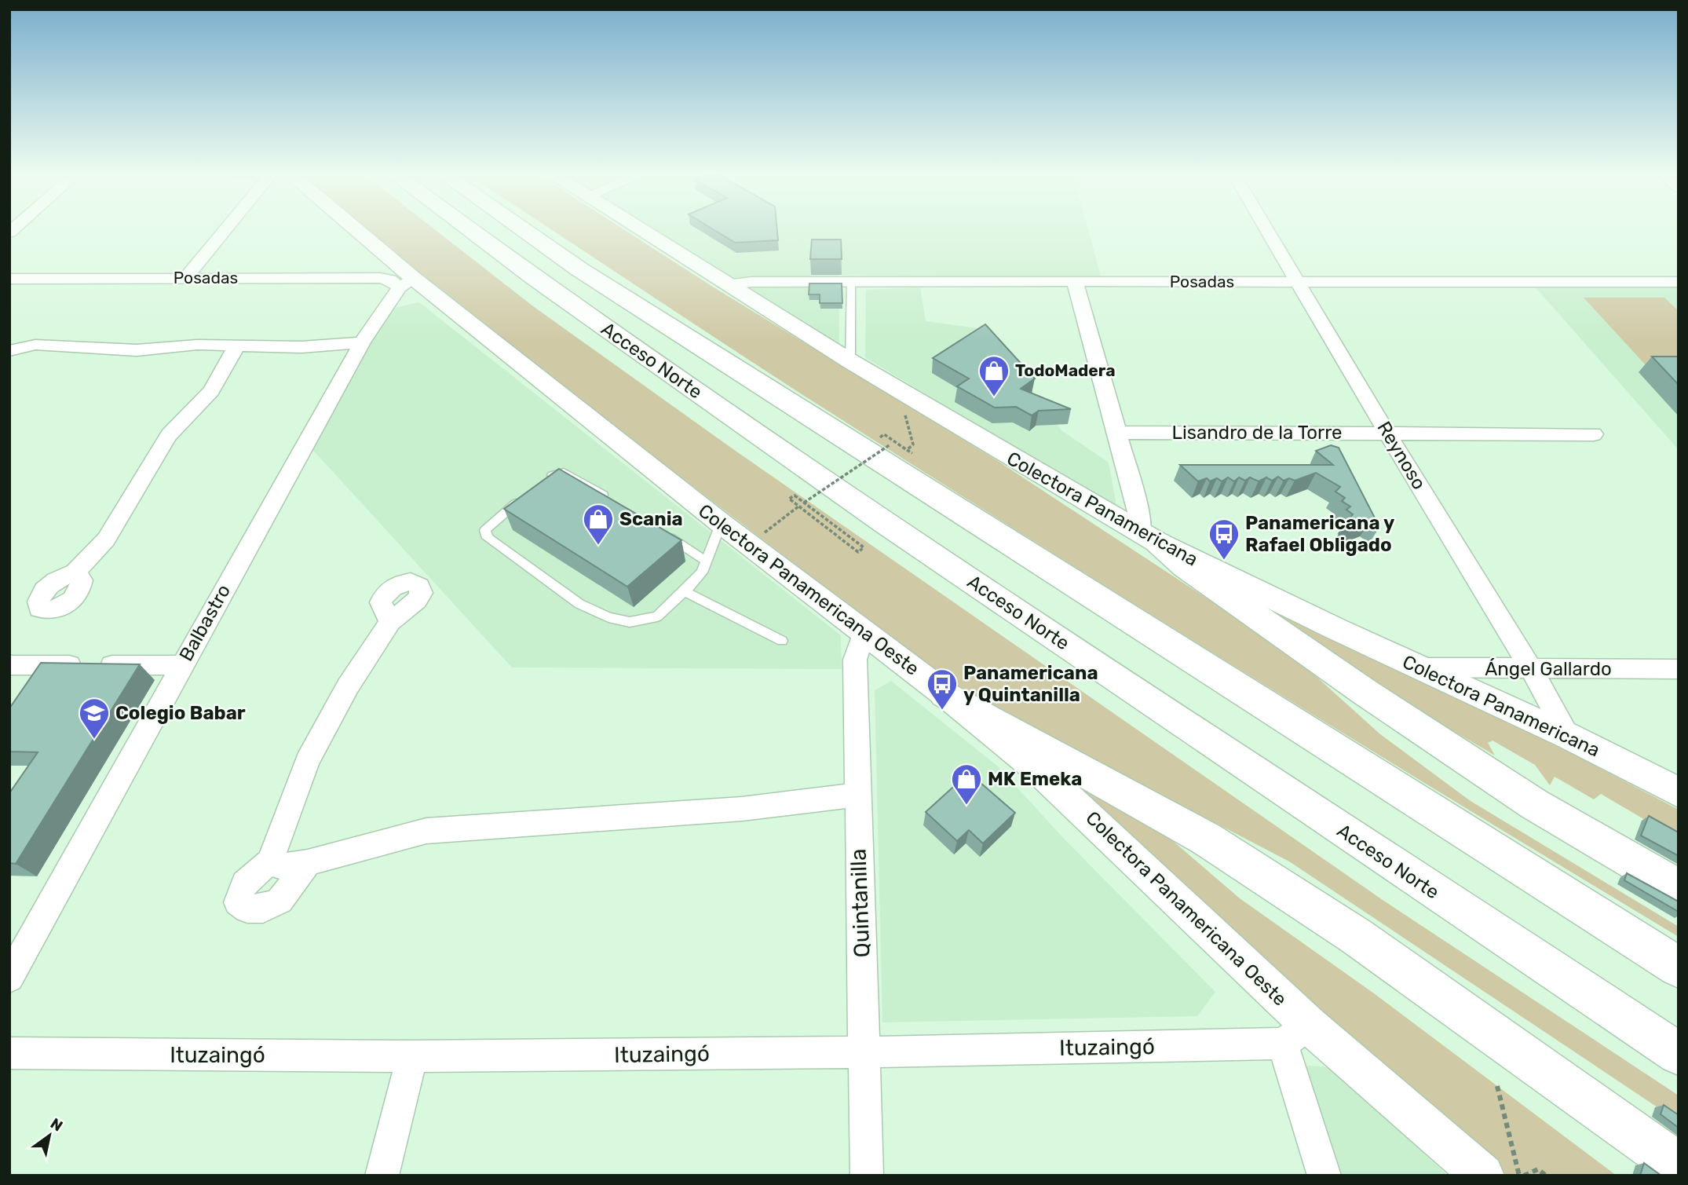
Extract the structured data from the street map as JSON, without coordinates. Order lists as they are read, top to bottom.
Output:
{
  "streets": {
    "highway": ["Acceso Norte"],
    "street": [
      "Posadas",
      "Lisandro de la Torre",
      "Reynoso",
      "Colectora Panamericana",
      "Colectora Panamericana Oeste",
      "Balbastro",
      "Ángel Gallardo",
      "Quintanilla",
      "Ituzaingó"
    ]
  },
  "crossings": [
    ["Posadas", "Reynoso"],
    ["Posadas", "Colectora Panamericana"],
    ["Posadas", "Colectora Panamericana Oeste"],
    ["Posadas", "Balbastro"],
    ["Lisandro de la Torre", "Reynoso"],
    ["Reynoso", "Colectora Panamericana"],
    ["Reynoso", "Ángel Gallardo"],
    ["Colectora Panamericana", "Ángel Gallardo"],
    ["Colectora Panamericana Oeste", "Balbastro"],
    ["Colectora Panamericana Oeste", "Quintanilla"],
    ["Colectora Panamericana Oeste", "Ituzaingó"],
    ["Quintanilla", "Ituzaingó"]
  ],
  "places": {
    "shop": ["TodoMadera", "Scania", "MK Emeka"],
    "bus stop": ["Panamericana y Rafael Obligado", "Panamericana y Quintanilla"],
    "school or university": ["Colegio Babar"]
  },
  "north": "top right"
}
